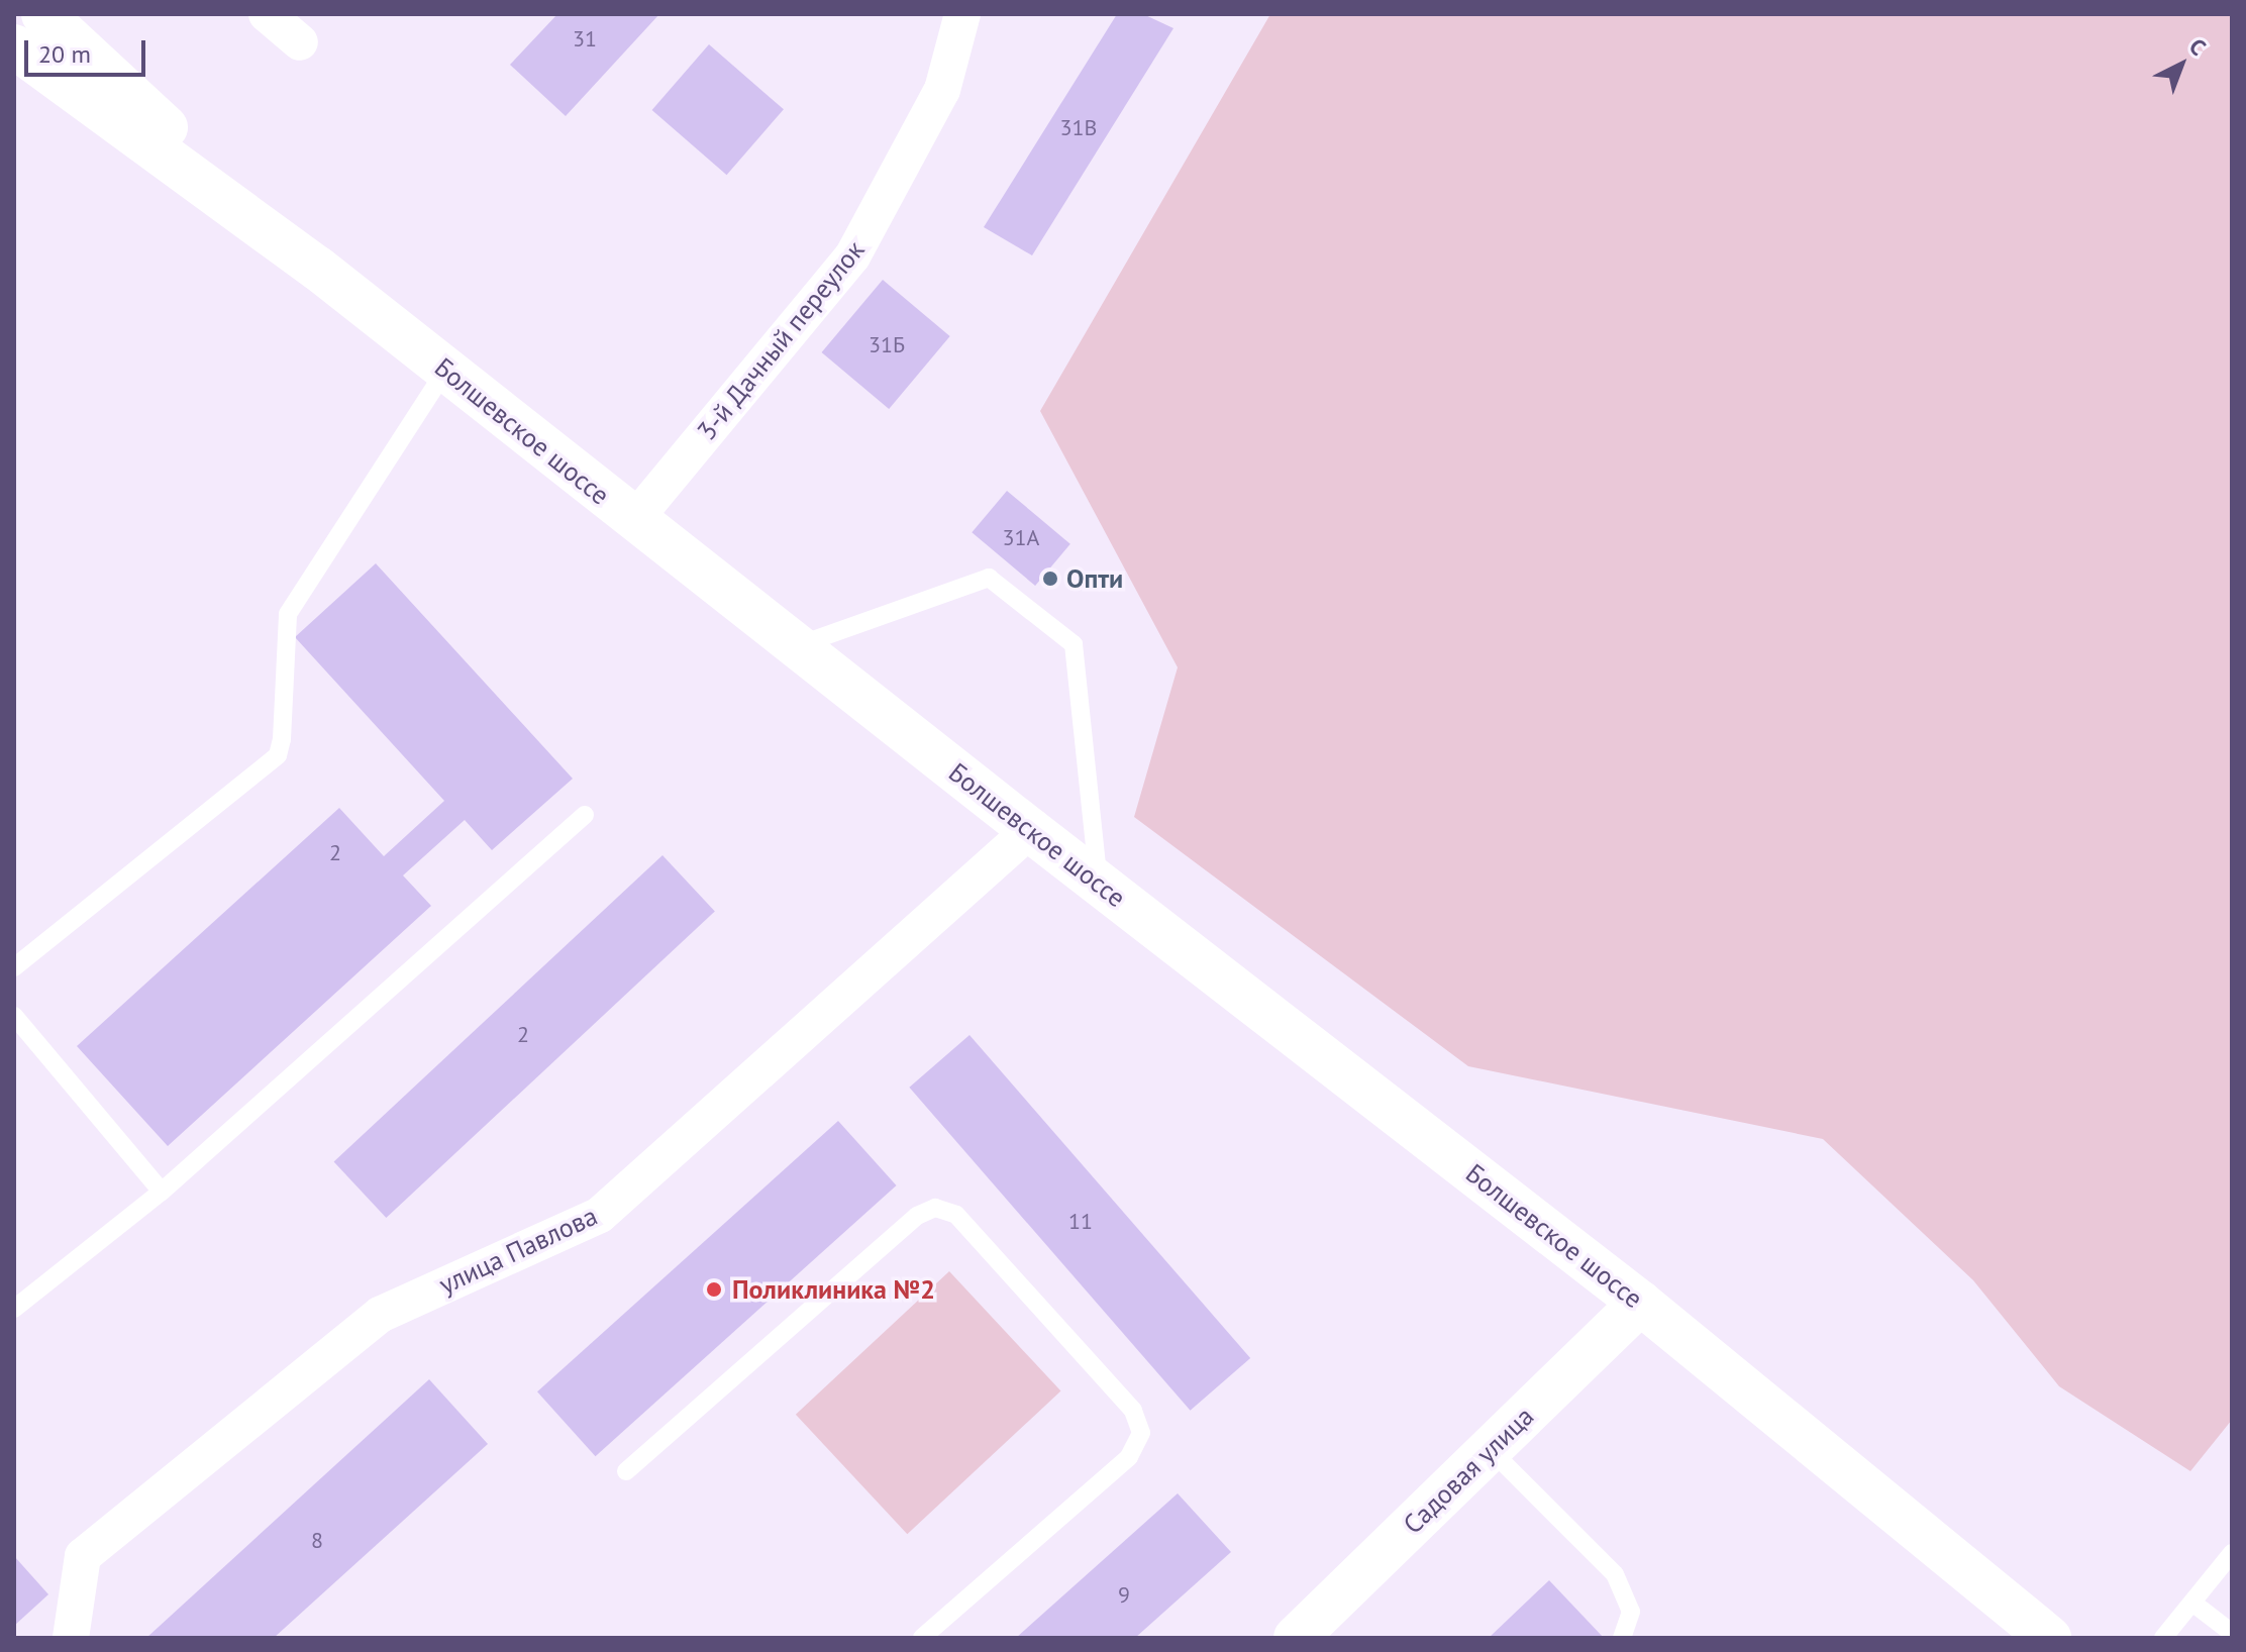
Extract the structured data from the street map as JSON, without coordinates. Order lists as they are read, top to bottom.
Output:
{
  "streets": {
    "main road": ["Болшевское шоссе", "Садовая улица"],
    "street": ["3-й Дачный переулок", "улица Павлова"]
  },
  "crossings": [
    ["3-й Дачный переулок", "Болшевское шоссе"],
    ["Болшевское шоссе", "улица Павлова"],
    ["Болшевское шоссе", "Садовая улица"]
  ],
  "places": ["Опти", "Поликлиника №2"],
  "house_numbers": [
    "31",
    "31В",
    "31Б",
    "31А",
    "2",
    "2",
    "11",
    "8",
    "9"
  ],
  "scale_bar": "20 m",
  "north": "top right"
}
